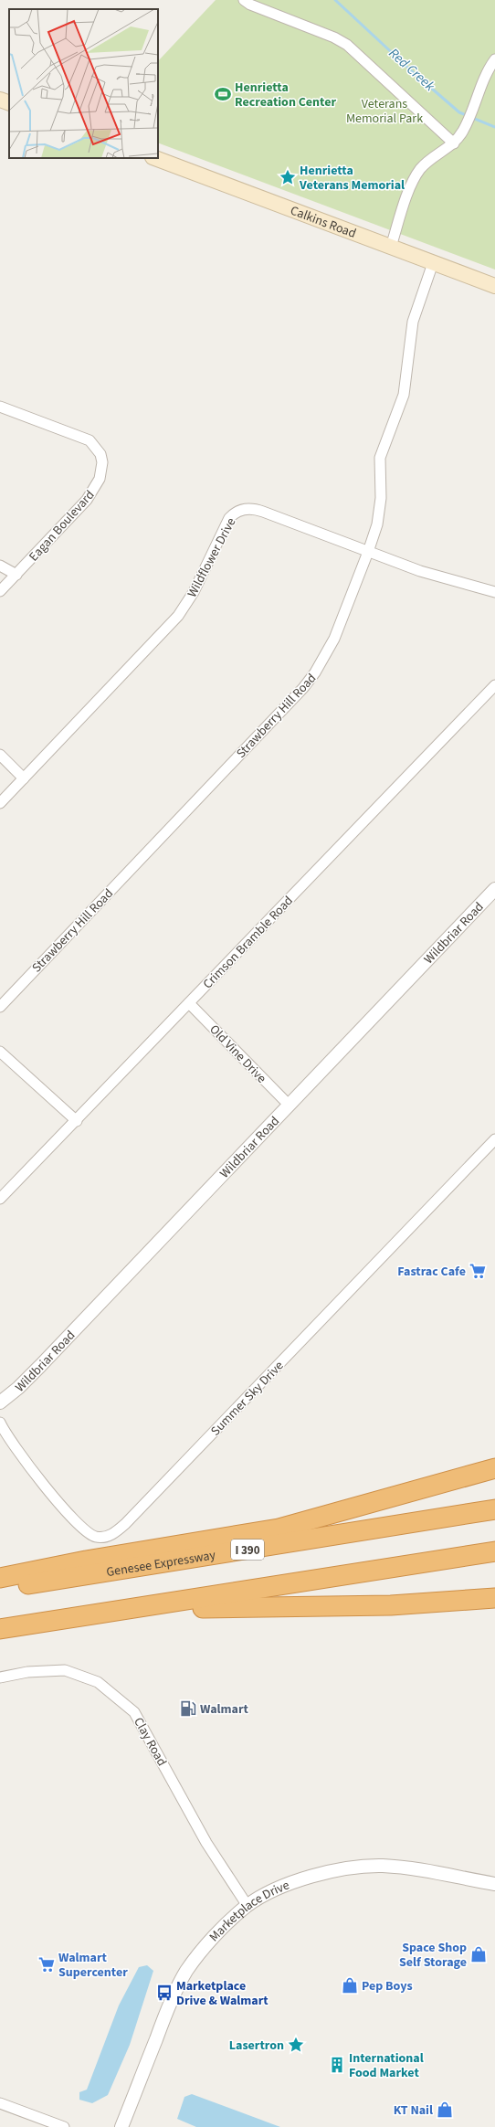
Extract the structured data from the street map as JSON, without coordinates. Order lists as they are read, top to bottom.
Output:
{
  "streets": {
    "highway": ["I 390", "Genesee Expressway"],
    "main road": ["Calkins Road"],
    "street": [
      "Eagan Boulevard",
      "Wildflower Drive",
      "Strawberry Hill Road",
      "Wildbriar Road",
      "Crimson Bramble Road",
      "Old Vine Drive",
      "Summer Sky Drive",
      "Clay Road",
      "Marketplace Drive"
    ]
  },
  "crossings": [
    ["Calkins Road", "Strawberry Hill Road"],
    ["Wildflower Drive", "Strawberry Hill Road"],
    ["Wildbriar Road", "Old Vine Drive"],
    ["Crimson Bramble Road", "Old Vine Drive"],
    ["Clay Road", "Marketplace Drive"]
  ],
  "water": ["Red Creek"],
  "parks": ["Veterans Memorial Park"],
  "places": {
    "sports": ["Henrietta Recreation Center"],
    "place": ["Henrietta Veterans Memorial", "Lasertron"],
    "supermarket": ["Fastrac Cafe", "Walmart Supercenter"],
    "fuel station": ["Walmart"],
    "shop": ["Space Shop Self Storage", "Pep Boys", "KT Nail"],
    "bus stop": ["Marketplace Drive & Walmart"],
    "building": ["International Food Market"]
  }
}
